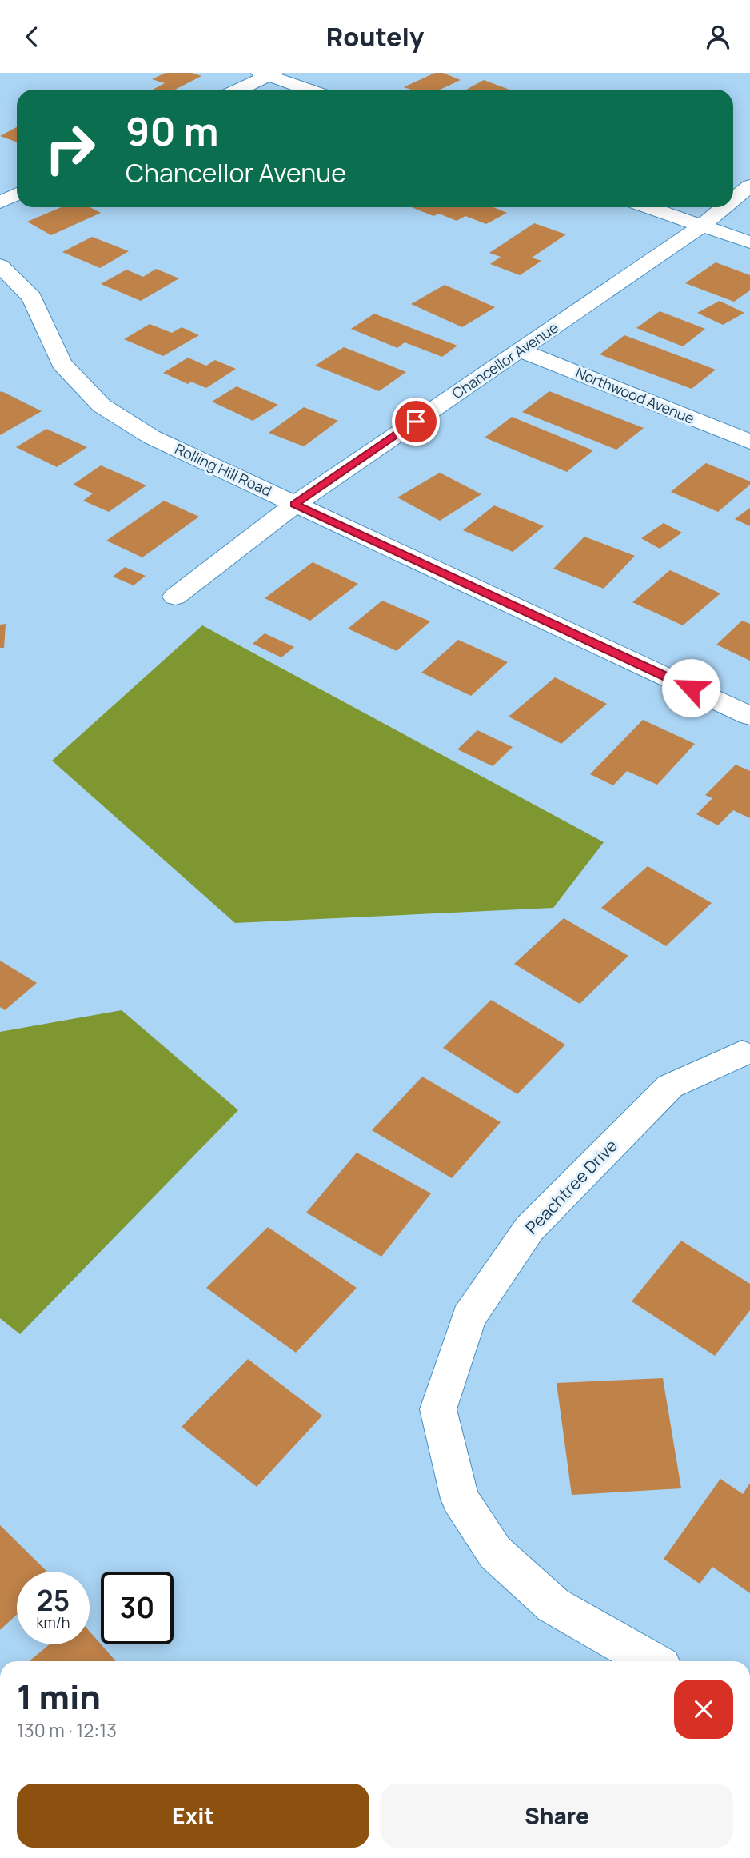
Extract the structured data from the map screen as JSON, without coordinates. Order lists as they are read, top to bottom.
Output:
{
  "streets": {
    "street": [
      "Chancellor Avenue",
      "Northwood Avenue",
      "Rolling Hill Road",
      "Peachtree Drive"
    ]
  },
  "crossings": [
    ["Chancellor Avenue", "Northwood Avenue"],
    ["Chancellor Avenue", "Rolling Hill Road"]
  ],
  "page": {
    "header": "Routely",
    "turn": ["90 m", "Chancellor Avenue"],
    "speed": "25 km/h",
    "limit": "30",
    "heading": ["1 min", "130 m · 12:13"],
    "buttons": ["Exit", "Share"]
  }
}
